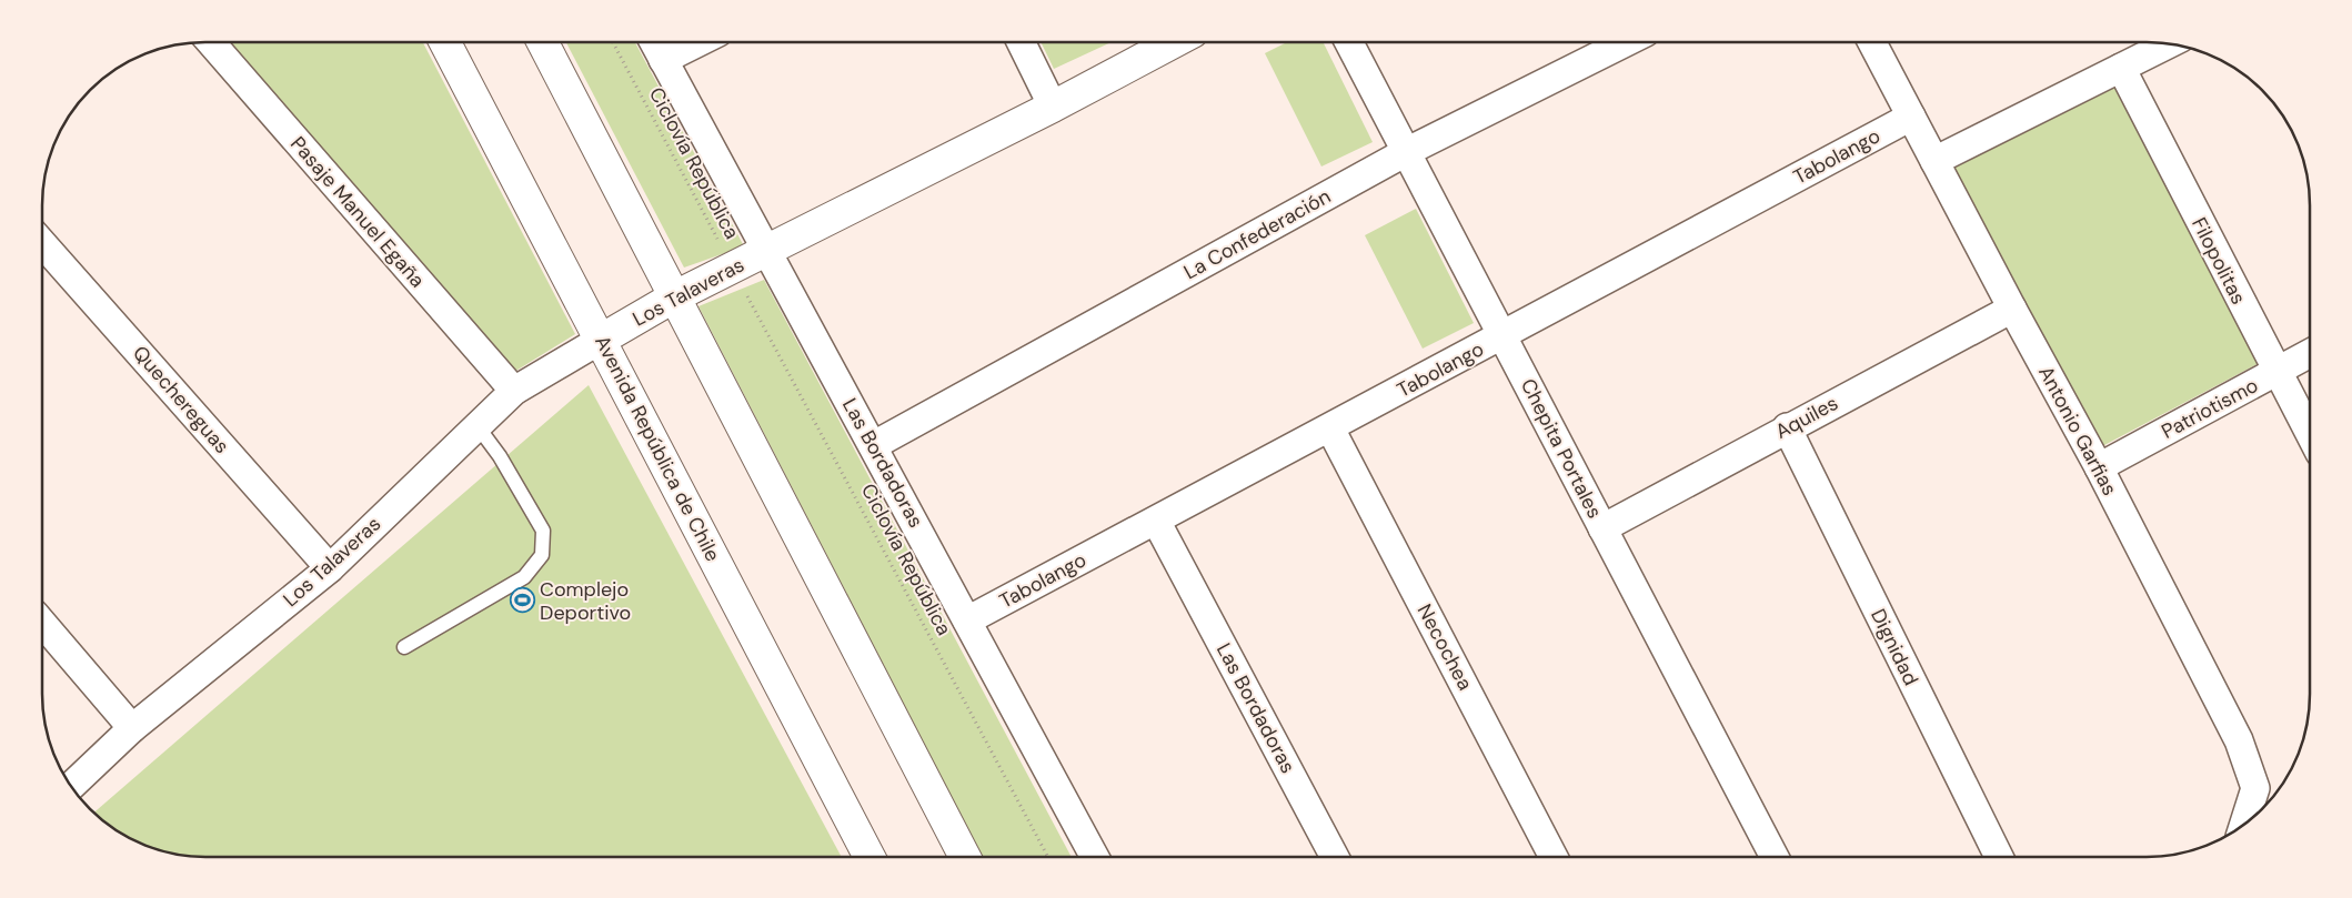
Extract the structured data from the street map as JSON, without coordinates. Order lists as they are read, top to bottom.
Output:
{
  "streets": {
    "main road": ["Los Talaveras", "Avenida República de Chile"],
    "street": [
      "Tabolango",
      "Pasaje Manuel Egaña",
      "La Confederación",
      "Filopolitas",
      "Quechereguas",
      "Patriotismo",
      "Aquiles",
      "Antonio Garfias",
      "Chepita Portales",
      "Las Bordadoras",
      "Necochea",
      "Dignidad"
    ],
    "path": ["Ciclovía República"]
  },
  "crossings": [
    ["Tabolango", "Antonio Garfias"],
    ["Tabolango", "Chepita Portales"],
    ["Tabolango", "Las Bordadoras"],
    ["Tabolango", "Necochea"],
    ["Ciclovía República", "Los Talaveras"],
    ["Pasaje Manuel Egaña", "Los Talaveras"],
    ["La Confederación", "Chepita Portales"],
    ["La Confederación", "Las Bordadoras"],
    ["Filopolitas", "Patriotismo"],
    ["Los Talaveras", "Quechereguas"],
    ["Los Talaveras", "Avenida República de Chile"],
    ["Los Talaveras", "Las Bordadoras"],
    ["Patriotismo", "Antonio Garfias"],
    ["Aquiles", "Antonio Garfias"],
    ["Aquiles", "Chepita Portales"],
    ["Aquiles", "Dignidad"]
  ],
  "places": {
    "sports": ["Complejo Deportivo"]
  }
}
